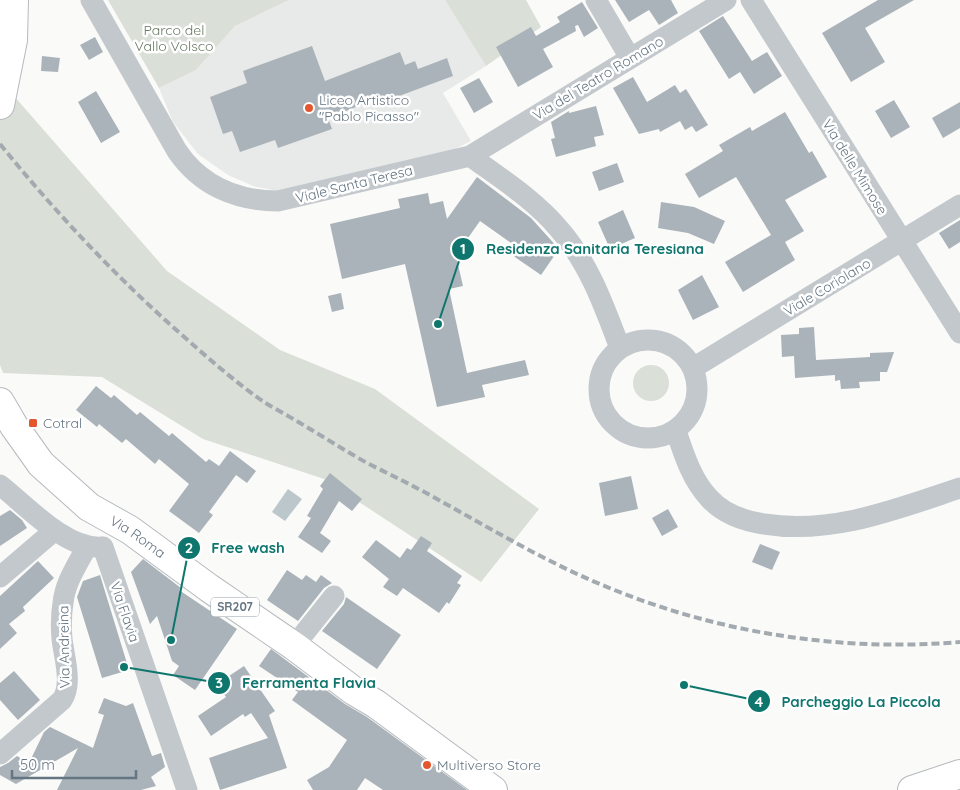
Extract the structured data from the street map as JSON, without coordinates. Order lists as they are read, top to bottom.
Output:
{
  "streets": {
    "main road": ["Via Roma", "SR207"],
    "street": [
      "Via del Teatro Romano",
      "Via delle Mimose",
      "Viale Santa Teresa",
      "Viale Coriolano",
      "Via Flavia",
      "Via Andreina"
    ]
  },
  "crossings": [
    ["Via del Teatro Romano", "Viale Santa Teresa"],
    ["Via delle Mimose", "Viale Coriolano"],
    ["Via Flavia", "Via Andreina"]
  ],
  "parks": ["Parco del Vallo Volsco"],
  "places": {
    "other": [
      "Liceo Artistico \"Pablo Picasso\"",
      "Residenza Sanitaria Teresiana",
      "Free wash",
      "Ferramenta Flavia",
      "Parcheggio La Piccola",
      "Multiverso Store"
    ],
    "transit": ["Cotral"]
  },
  "scale_bar": "50 m"
}
